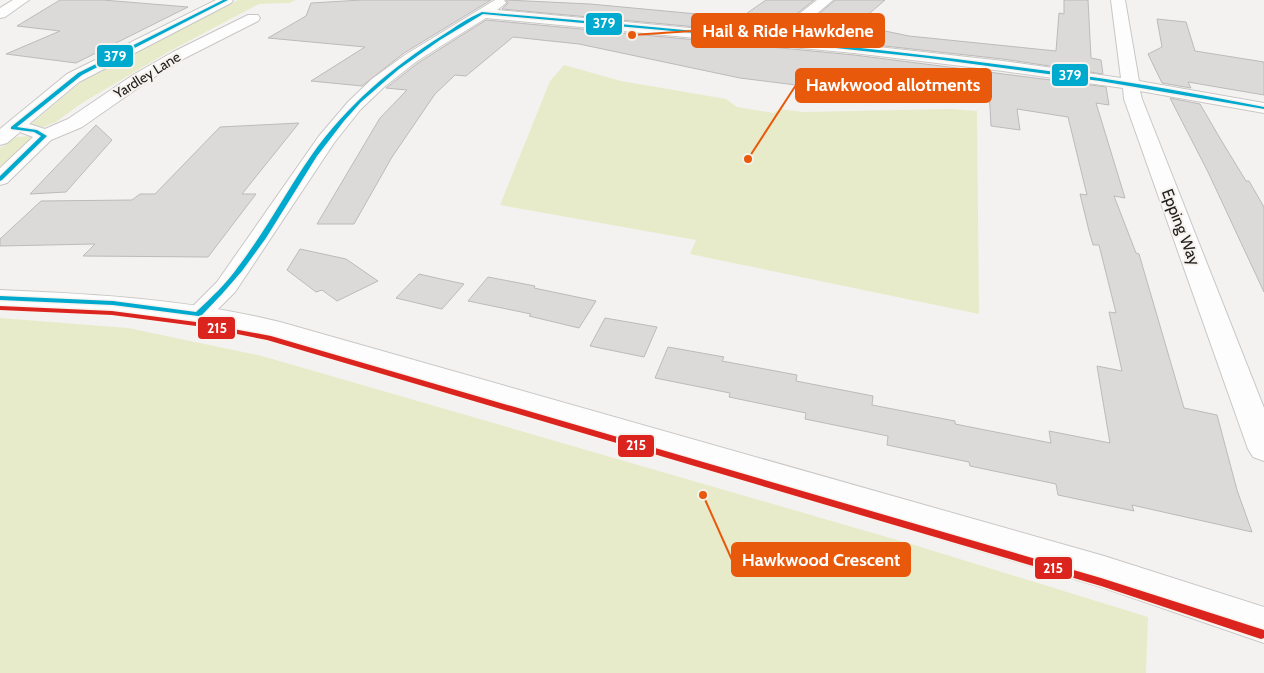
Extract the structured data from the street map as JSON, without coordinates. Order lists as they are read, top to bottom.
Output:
{
  "streets": {
    "street": ["Yardley Lane", "Epping Way"]
  },
  "places": ["Hail & Ride Hawkdene", "Hawkwood allotments", "Hawkwood Crescent"],
  "lines": ["transit line 379", "transit line 215"]
}
